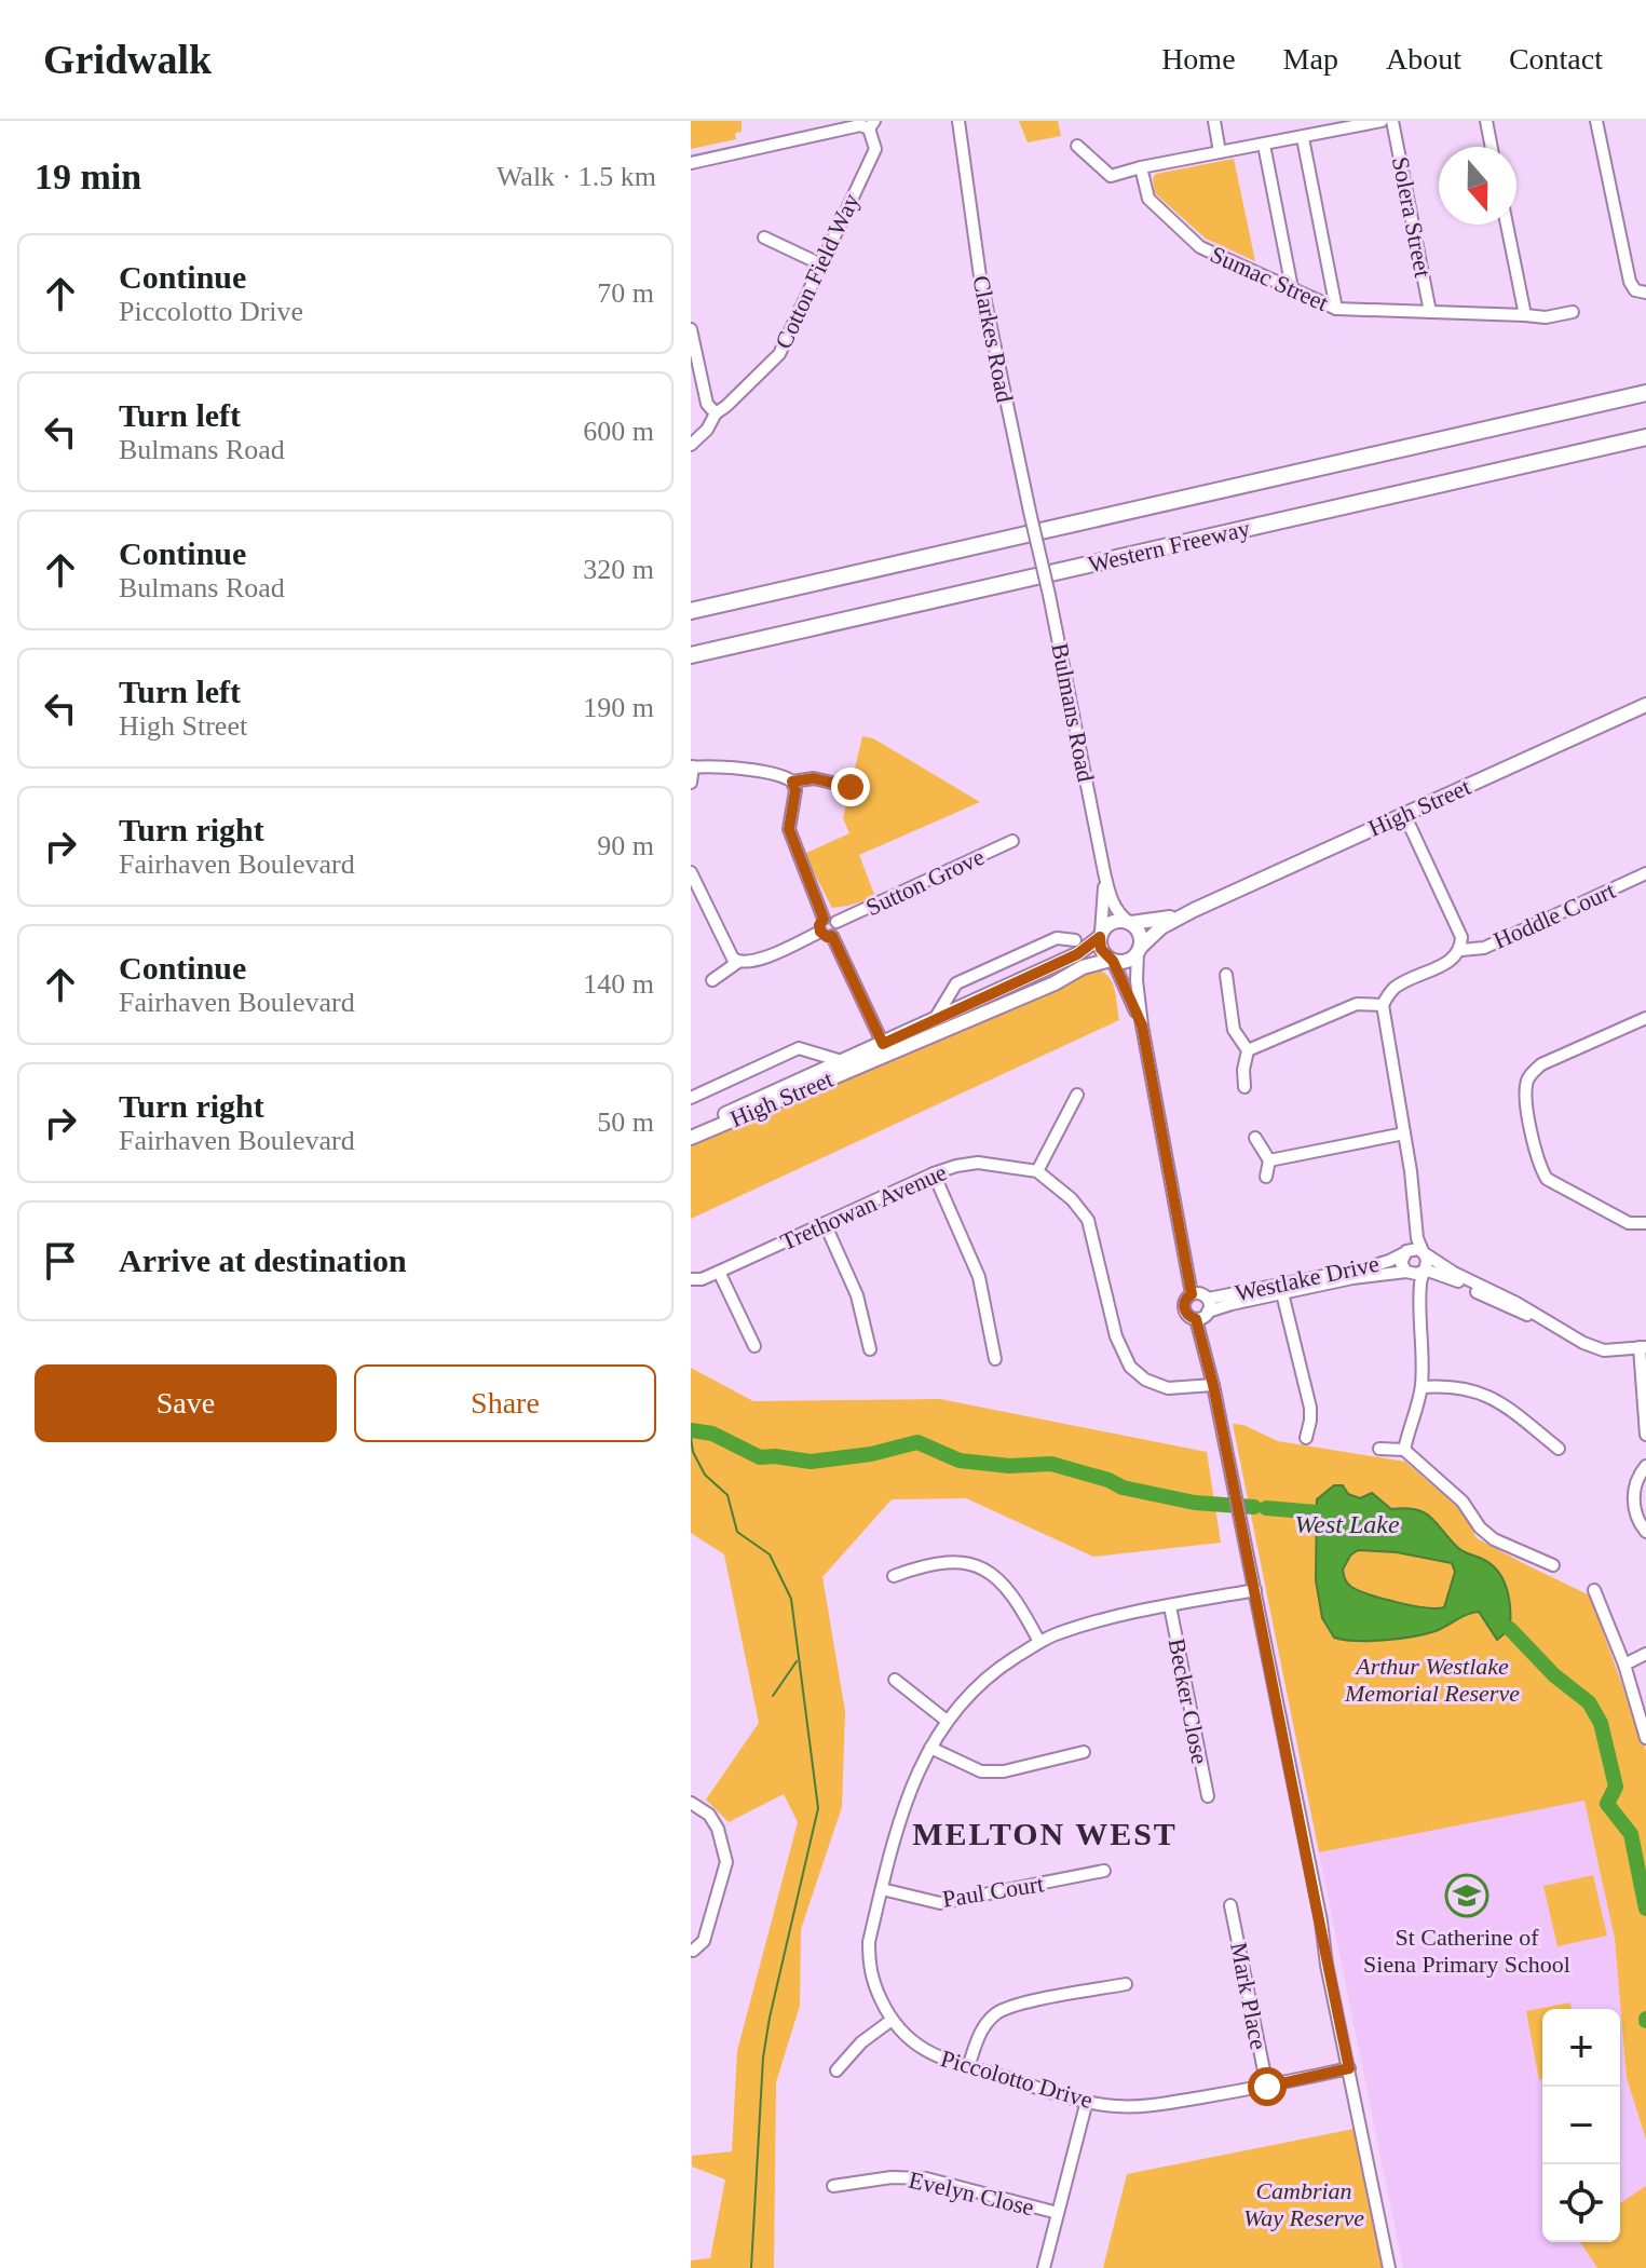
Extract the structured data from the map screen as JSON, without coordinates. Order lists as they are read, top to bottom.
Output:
{
  "streets": {
    "highway": ["Western Freeway"],
    "main road": ["High Street"],
    "street": [
      "Solera Street",
      "Cotton Field Way",
      "Sumac Street",
      "Clarkes Road",
      "Bulmans Road",
      "Sutton Grove",
      "Hoddle Court",
      "Trethowan Avenue",
      "Westlake Drive",
      "Becker Close",
      "Paul Court",
      "Mark Place",
      "Piccolotto Drive",
      "Evelyn Close"
    ]
  },
  "crossings": [
    ["Solera Street", "Sumac Street"],
    ["Clarkes Road", "Bulmans Road"],
    ["Bulmans Road", "High Street"],
    ["Becker Close", "Piccolotto Drive"],
    ["Paul Court", "Piccolotto Drive"],
    ["Mark Place", "Piccolotto Drive"]
  ],
  "districts": ["MELTON WEST"],
  "water": ["West Lake"],
  "parks": ["Arthur Westlake Memorial Reserve", "Cambrian Way Reserve"],
  "places": {
    "school or university": ["St Catherine of Siena Primary School"]
  },
  "north": "bottom",
  "page": {
    "header": "Gridwalk",
    "nav": [
      "Home",
      "Map",
      "About",
      "Contact"
    ],
    "heading": ["19 min", "Walk · 1.5 km"],
    "list": [
      ["Continue", "Piccolotto Drive", "70 m"],
      ["Turn left", "Bulmans Road", "600 m"],
      ["Continue", "Bulmans Road", "320 m"],
      ["Turn left", "High Street", "190 m"],
      ["Turn right", "Fairhaven Boulevard", "90 m"],
      ["Continue", "Fairhaven Boulevard", "140 m"],
      ["Turn right", "Fairhaven Boulevard", "50 m"],
      "Arrive at destination"
    ],
    "buttons": ["Save", "Share"],
    "map_buttons": ["+", "−"]
  }
}
